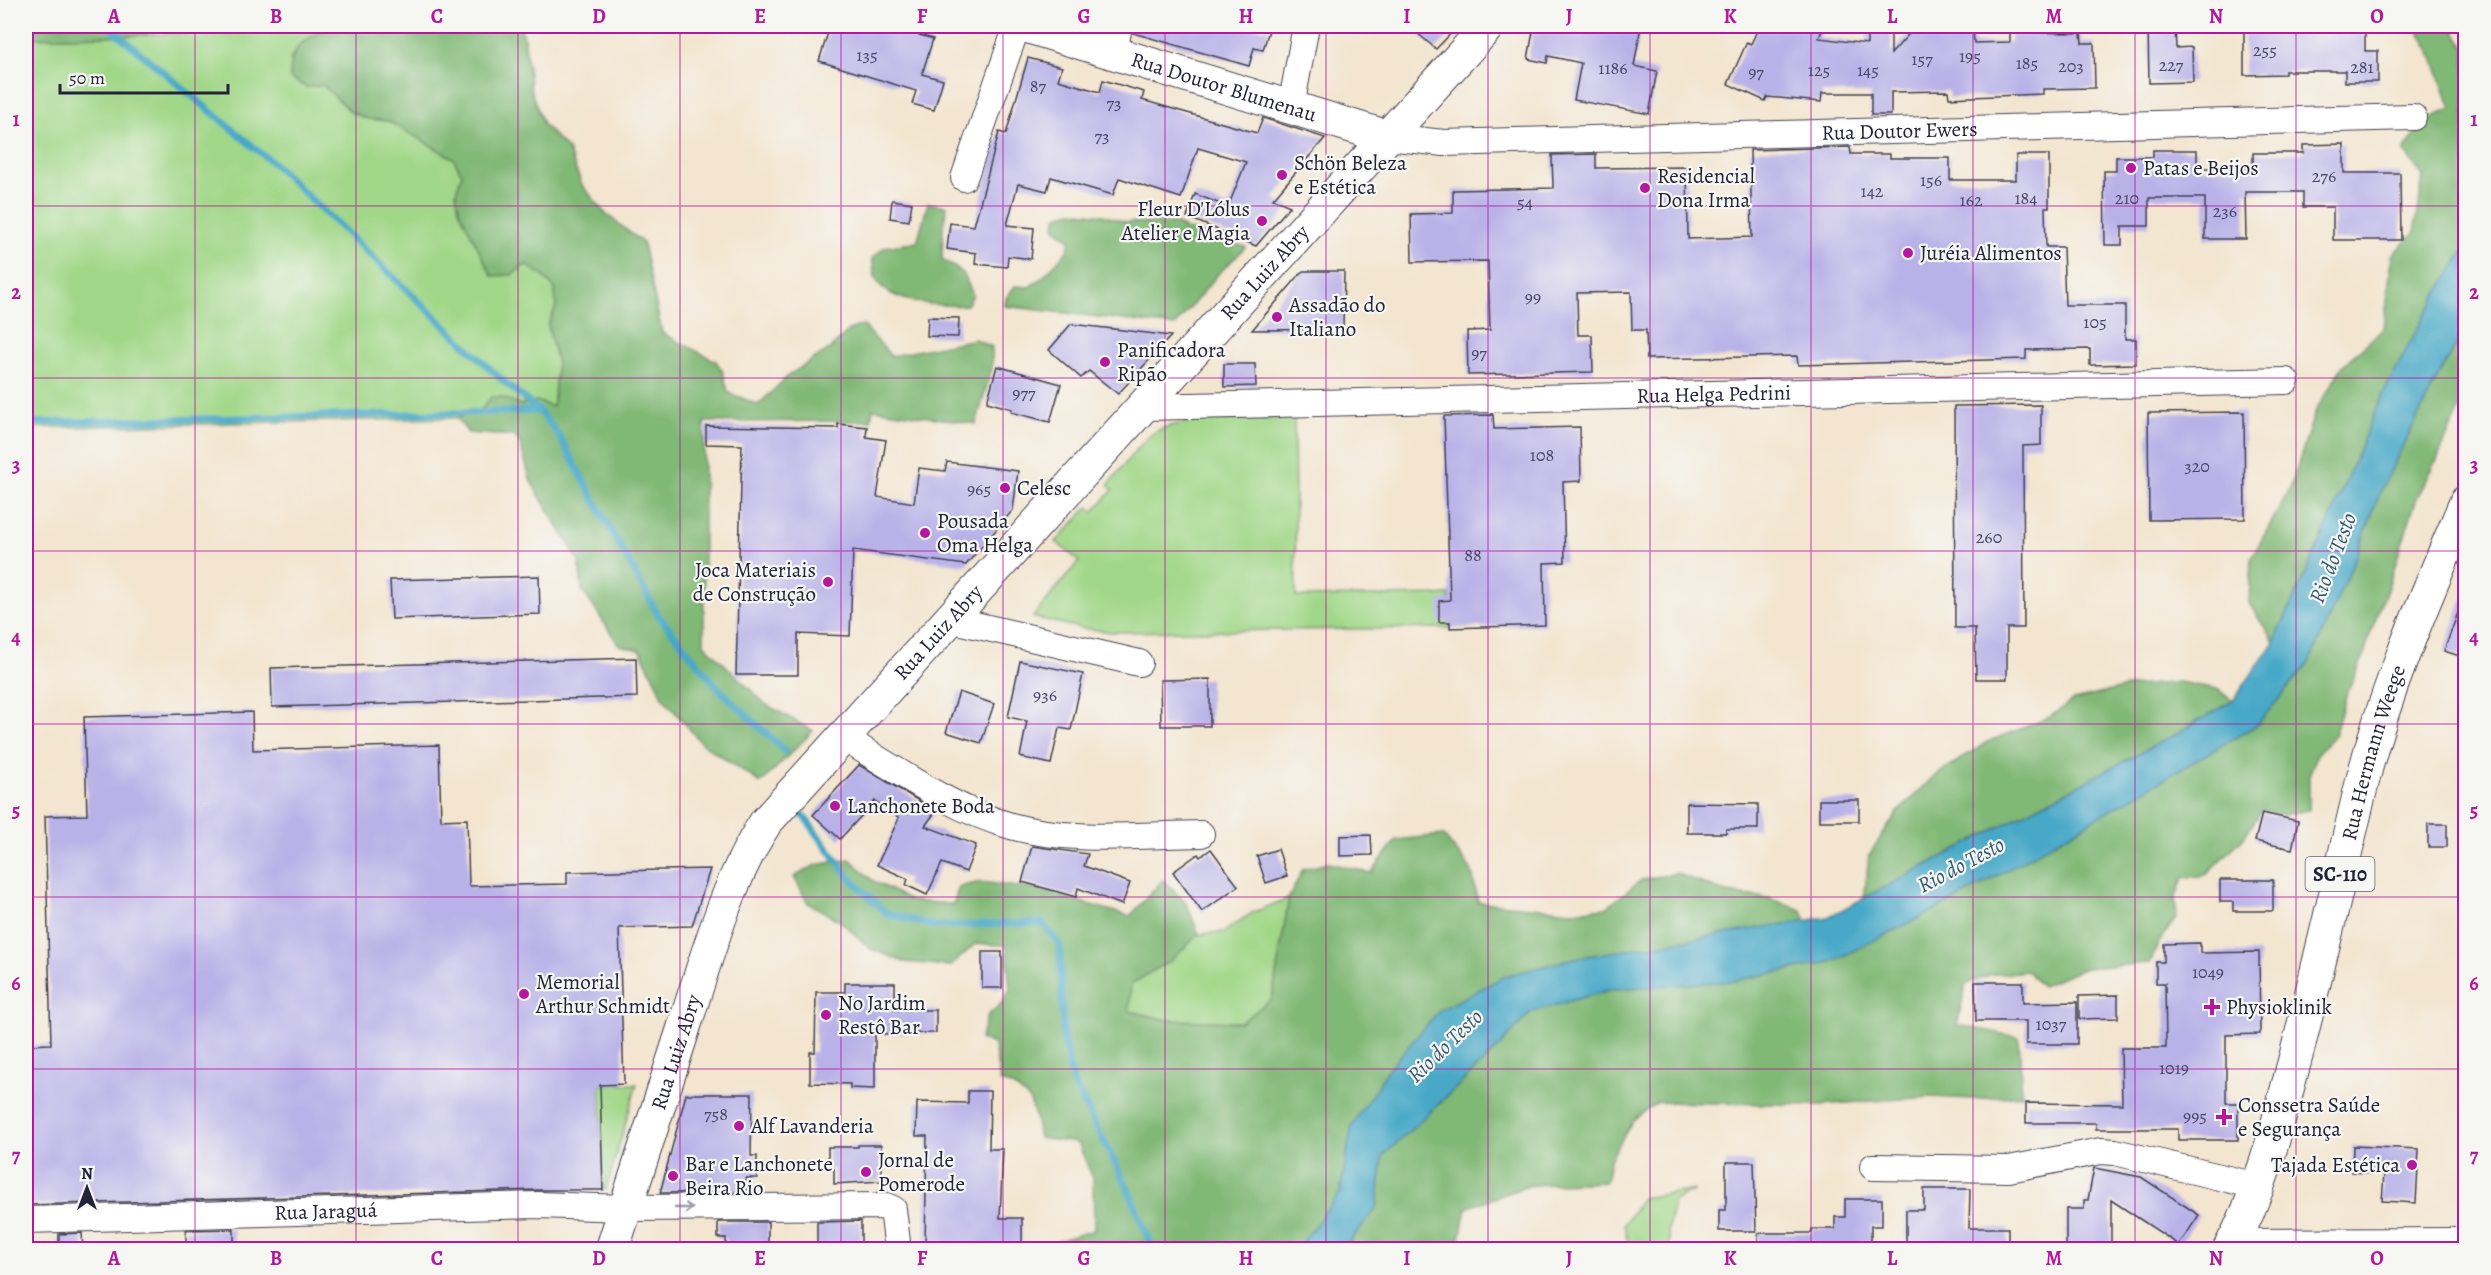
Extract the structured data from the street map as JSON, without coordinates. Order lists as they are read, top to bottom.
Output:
{
  "streets": {
    "main road": [
      "Rua Doutor Blumenau",
      "Rua Luiz Abry",
      "Rua Hermann Weege",
      "SC-110"
    ],
    "street": ["Rua Doutor Ewers", "Rua Helga Pedrini", "Rua Jaraguá"]
  },
  "crossings": [
    ["Rua Doutor Blumenau", "Rua Doutor Ewers"],
    ["Rua Doutor Blumenau", "Rua Luiz Abry"],
    ["Rua Doutor Ewers", "Rua Luiz Abry"],
    ["Rua Luiz Abry", "Rua Helga Pedrini"],
    ["Rua Luiz Abry", "Rua Jaraguá"]
  ],
  "water": ["Rio do Testo"],
  "places": {
    "other": [
      "Patas e Beijos",
      "Schön Beleza e Estética",
      "Residencial Dona Irma",
      "Fleur D'Lólus Atelier e Magia",
      "Juréia Alimentos",
      "Assadão do Italiano",
      "Panificadora Ripão",
      "Celesc",
      "Pousada Oma Helga",
      "Joca Materiais de Construção",
      "Lanchonete Boda",
      "Memorial Arthur Schmidt",
      "No Jardim Restô Bar",
      "Alf Lavanderia",
      "Tajada Estética",
      "Jornal de Pomerode",
      "Bar e Lanchonete Beira Rio"
    ],
    "health": ["Physioklinik", "Conssetra Saúde e Segurança"]
  },
  "house_numbers": [
    "255",
    "135",
    "195",
    "157",
    "185",
    "227",
    "203",
    "281",
    "1186",
    "125",
    "145",
    "97",
    "87",
    "73",
    "73",
    "276",
    "156",
    "142",
    "184",
    "210",
    "162",
    "54",
    "236",
    "99",
    "105",
    "97",
    "977",
    "108",
    "320",
    "965",
    "260",
    "88",
    "936",
    "1049",
    "1037",
    "1019",
    "758",
    "995"
  ],
  "scale_bar": "50 m",
  "north": "top",
  "grid": {
    "columns": [
      "A",
      "B",
      "C",
      "D",
      "E",
      "F",
      "G",
      "H",
      "I",
      "J",
      "K",
      "L",
      "M",
      "N",
      "O"
    ],
    "rows": [
      "1",
      "2",
      "3",
      "4",
      "5",
      "6",
      "7"
    ]
  }
}
